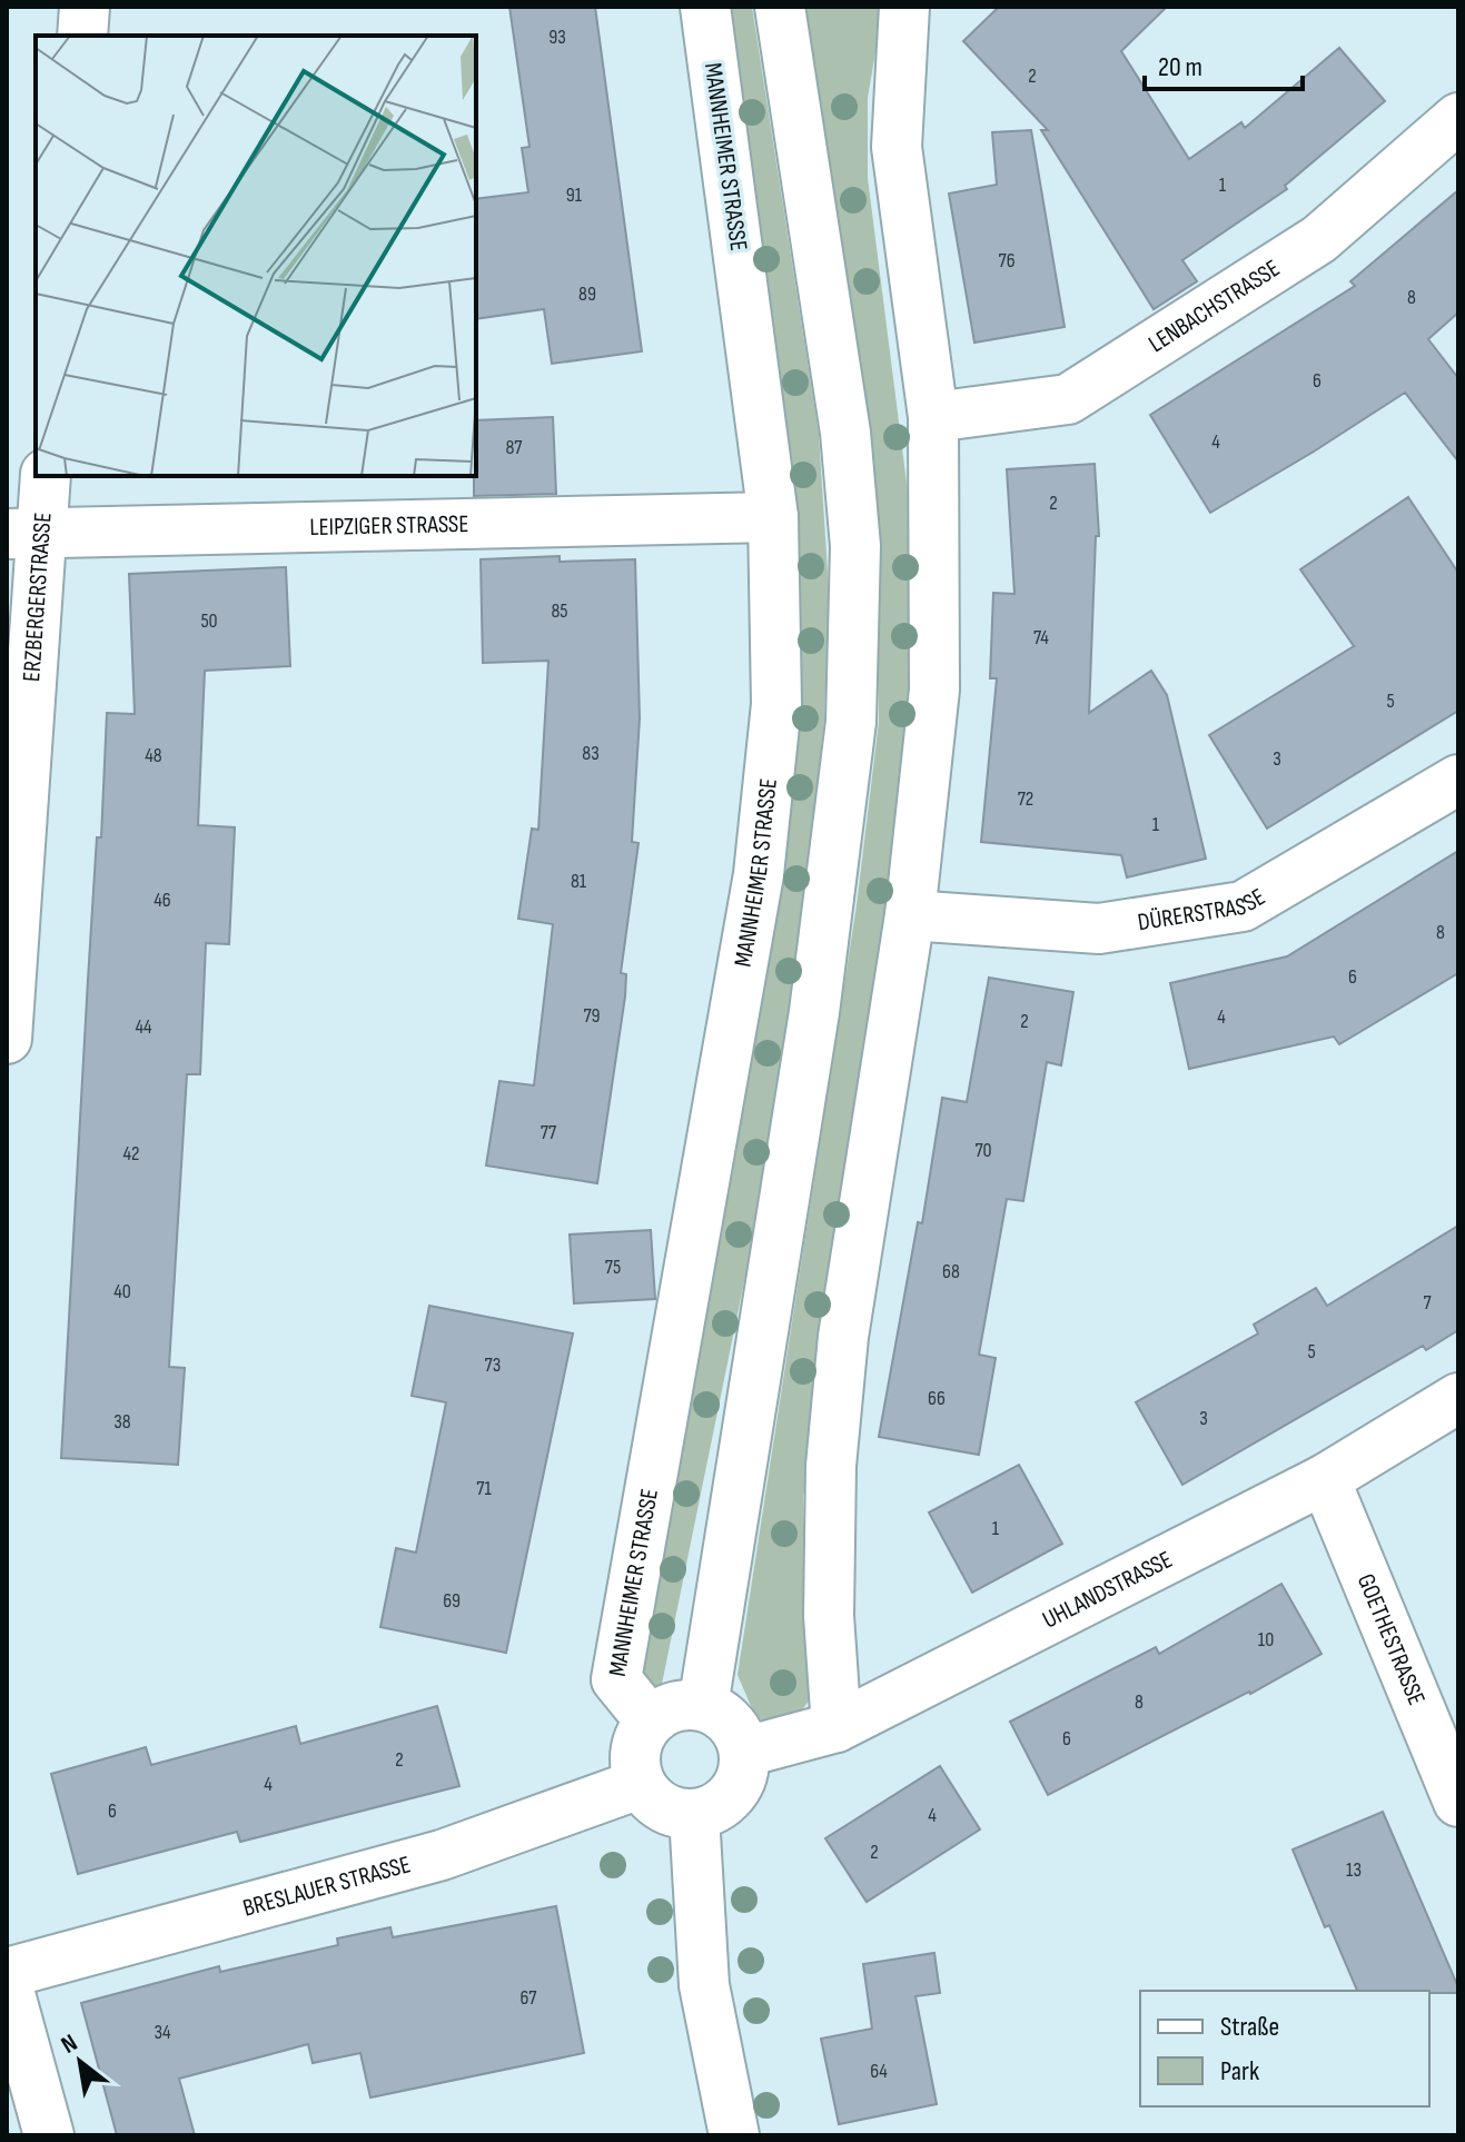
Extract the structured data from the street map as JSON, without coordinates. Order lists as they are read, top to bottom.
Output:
{
  "streets": {
    "street": [
      "MANNHEIMER STRASSE",
      "LENBACHSTRASSE",
      "LEIPZIGER STRASSE",
      "ERZBERGERSTRASSE",
      "DÜRERSTRASSE",
      "UHLANDSTRASSE",
      "GOETHESTRASSE",
      "BRESLAUER STRASSE"
    ]
  },
  "crossings": [
    ["MANNHEIMER STRASSE", "LEIPZIGER STRASSE"],
    ["MANNHEIMER STRASSE", "UHLANDSTRASSE"],
    ["MANNHEIMER STRASSE", "BRESLAUER STRASSE"],
    ["LEIPZIGER STRASSE", "ERZBERGERSTRASSE"],
    ["UHLANDSTRASSE", "GOETHESTRASSE"],
    ["UHLANDSTRASSE", "BRESLAUER STRASSE"]
  ],
  "house_numbers": [
    "93",
    "2",
    "1",
    "91",
    "76",
    "89",
    "8",
    "6",
    "4",
    "87",
    "2",
    "85",
    "50",
    "74",
    "5",
    "83",
    "48",
    "3",
    "72",
    "1",
    "81",
    "46",
    "8",
    "6",
    "79",
    "4",
    "2",
    "44",
    "77",
    "70",
    "42",
    "75",
    "68",
    "40",
    "7",
    "5",
    "73",
    "66",
    "3",
    "38",
    "71",
    "1",
    "69",
    "10",
    "8",
    "6",
    "2",
    "4",
    "6",
    "4",
    "2",
    "13",
    "67",
    "34",
    "64"
  ],
  "legend": ["Straße", "Park"],
  "scale_bar": "20 m",
  "north": "top left"
}
